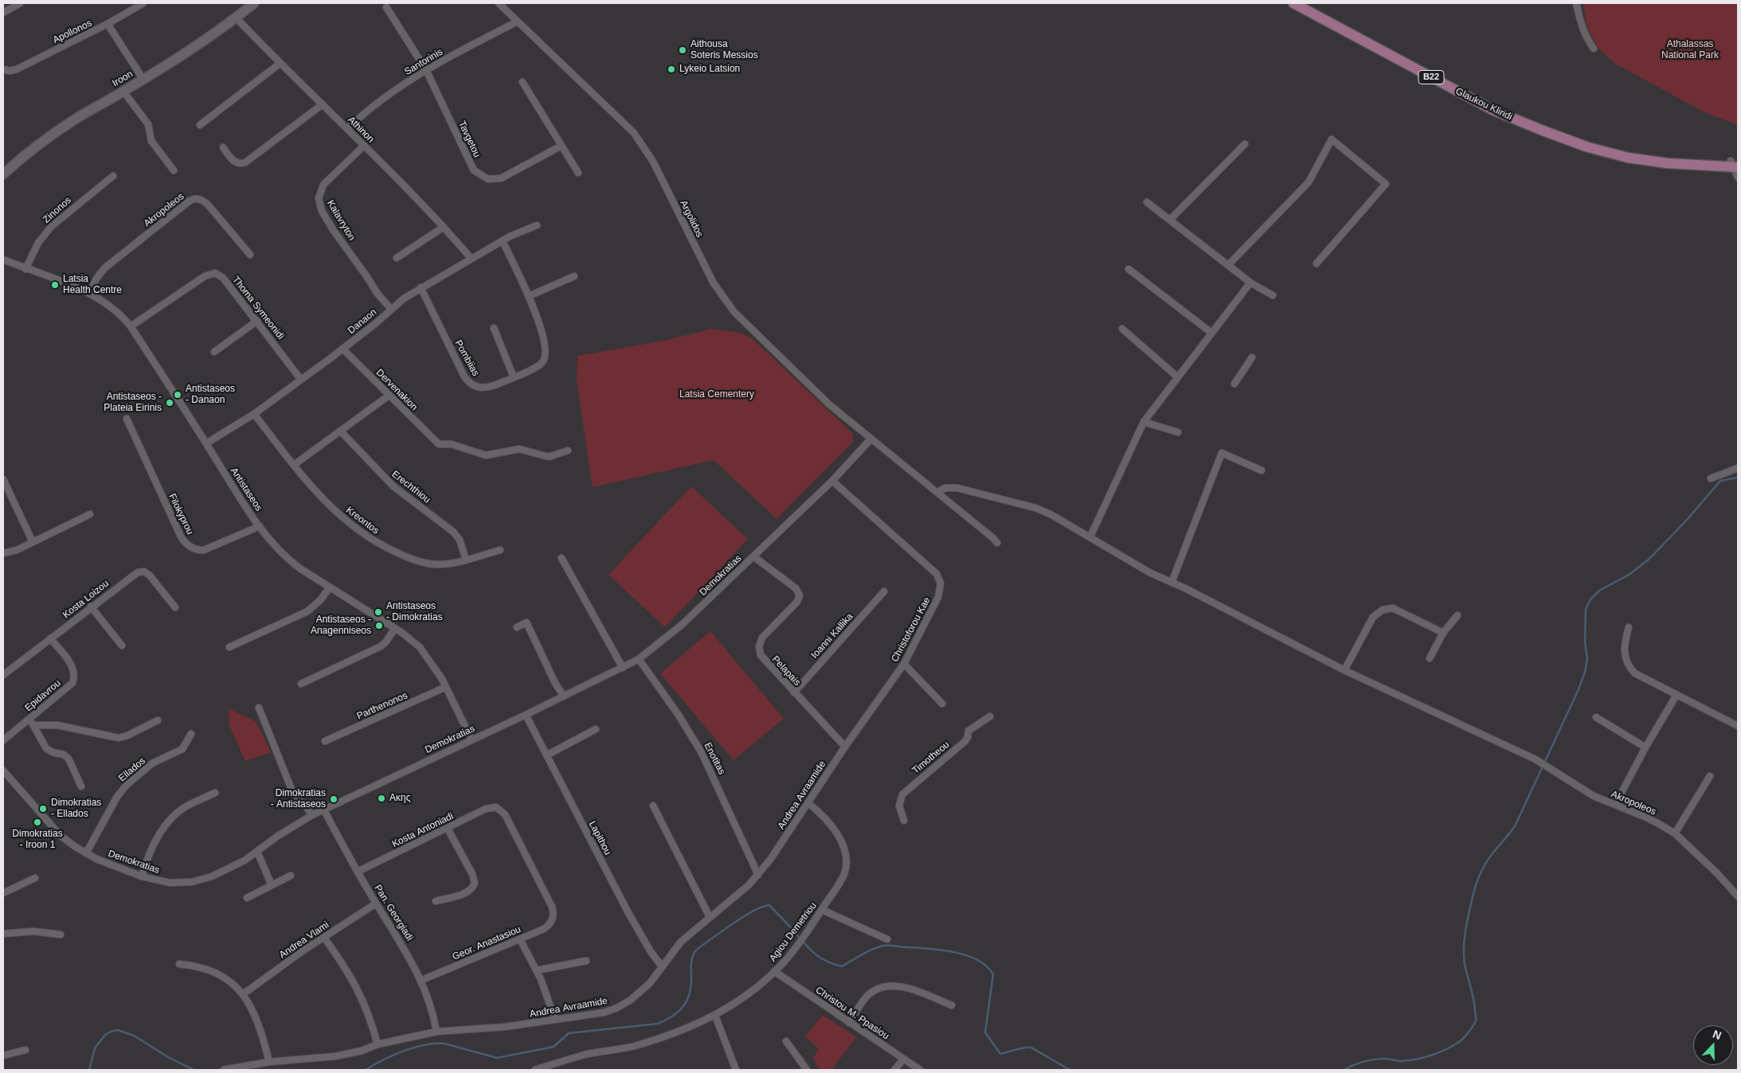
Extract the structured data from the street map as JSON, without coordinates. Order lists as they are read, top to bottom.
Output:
{
  "streets": {
    "main road": ["B22", "Glaukou Kliridi"],
    "street": [
      "Apollonos",
      "Santorinis",
      "Iroon",
      "Athinon",
      "Tavgetou",
      "Zinonos",
      "Akropoleos",
      "Argolidos",
      "Kalavryton",
      "Thoma Symeonidi",
      "Danaon",
      "Pombiias",
      "Dervenakion",
      "Erechthiou",
      "Antistaseos",
      "Filokyprou",
      "Kreontos",
      "Demokratias",
      "Kosta Loizou",
      "Christoforou Kae",
      "Ioanni Kallika",
      "Pelapais",
      "Epidavrou",
      "Parthenonos",
      "Timotheou",
      "Enotitas",
      "Ellados",
      "Andrea Avraamide",
      "Kosta Antoniadi",
      "Lapithou",
      "Pan. Georgiadi",
      "Agiou Demetriou",
      "Andrea Vlami",
      "Geor. Anastasiou",
      "Christou M. Ppasiou"
    ]
  },
  "crossings": [
    ["Santorinis", "Athinon"],
    ["Santorinis", "Tavgetou"],
    ["Santorinis", "Argolidos"],
    ["Iroon", "Athinon"],
    ["Athinon", "Kalavryton"],
    ["Athinon", "Danaon"],
    ["Zinonos", "Antistaseos"],
    ["Akropoleos", "Argolidos"],
    ["Akropoleos", "Antistaseos"],
    ["Argolidos", "Demokratias"],
    ["Kalavryton", "Danaon"],
    ["Thoma Symeonidi", "Danaon"],
    ["Thoma Symeonidi", "Antistaseos"],
    ["Danaon", "Pombiias"],
    ["Danaon", "Dervenakion"],
    ["Danaon", "Antistaseos"],
    ["Danaon", "Kreontos"],
    ["Erechthiou", "Kreontos"],
    ["Antistaseos", "Filokyprou"],
    ["Antistaseos", "Demokratias"],
    ["Antistaseos", "Parthenonos"],
    ["Demokratias", "Christoforou Kae"],
    ["Demokratias", "Pelapais"],
    ["Demokratias", "Enotitas"],
    ["Demokratias", "Ellados"],
    ["Demokratias", "Lapithou"],
    ["Demokratias", "Pan. Georgiadi"],
    ["Kosta Loizou", "Epidavrou"],
    ["Christoforou Kae", "Pelapais"],
    ["Christoforou Kae", "Andrea Avraamide"],
    ["Ioanni Kallika", "Pelapais"],
    ["Pelapais", "Andrea Avraamide"],
    ["Enotitas", "Andrea Avraamide"],
    ["Andrea Avraamide", "Lapithou"],
    ["Andrea Avraamide", "Pan. Georgiadi"],
    ["Andrea Avraamide", "Agiou Demetriou"],
    ["Kosta Antoniadi", "Pan. Georgiadi"],
    ["Kosta Antoniadi", "Geor. Anastasiou"],
    ["Pan. Georgiadi", "Andrea Vlami"],
    ["Pan. Georgiadi", "Geor. Anastasiou"],
    ["Agiou Demetriou", "Christou M. Ppasiou"]
  ],
  "parks": ["Athalassas National Park", "Latsia Cementery"],
  "places": [
    "Aithousa Soteris Messios",
    "Lykeio Latsion",
    "Latsia Health Centre",
    "Antistaseos - Danaon",
    "Antistaseos - Plateia Eirinis",
    "Antistaseos - Dimokratias",
    "Antistaseos - Anagenniseos",
    "Ακης",
    "Dimokratias - Antistaseos",
    "Dimokratias - Ellados",
    "Dimokratias - Iroon 1"
  ],
  "north": "top"
}
